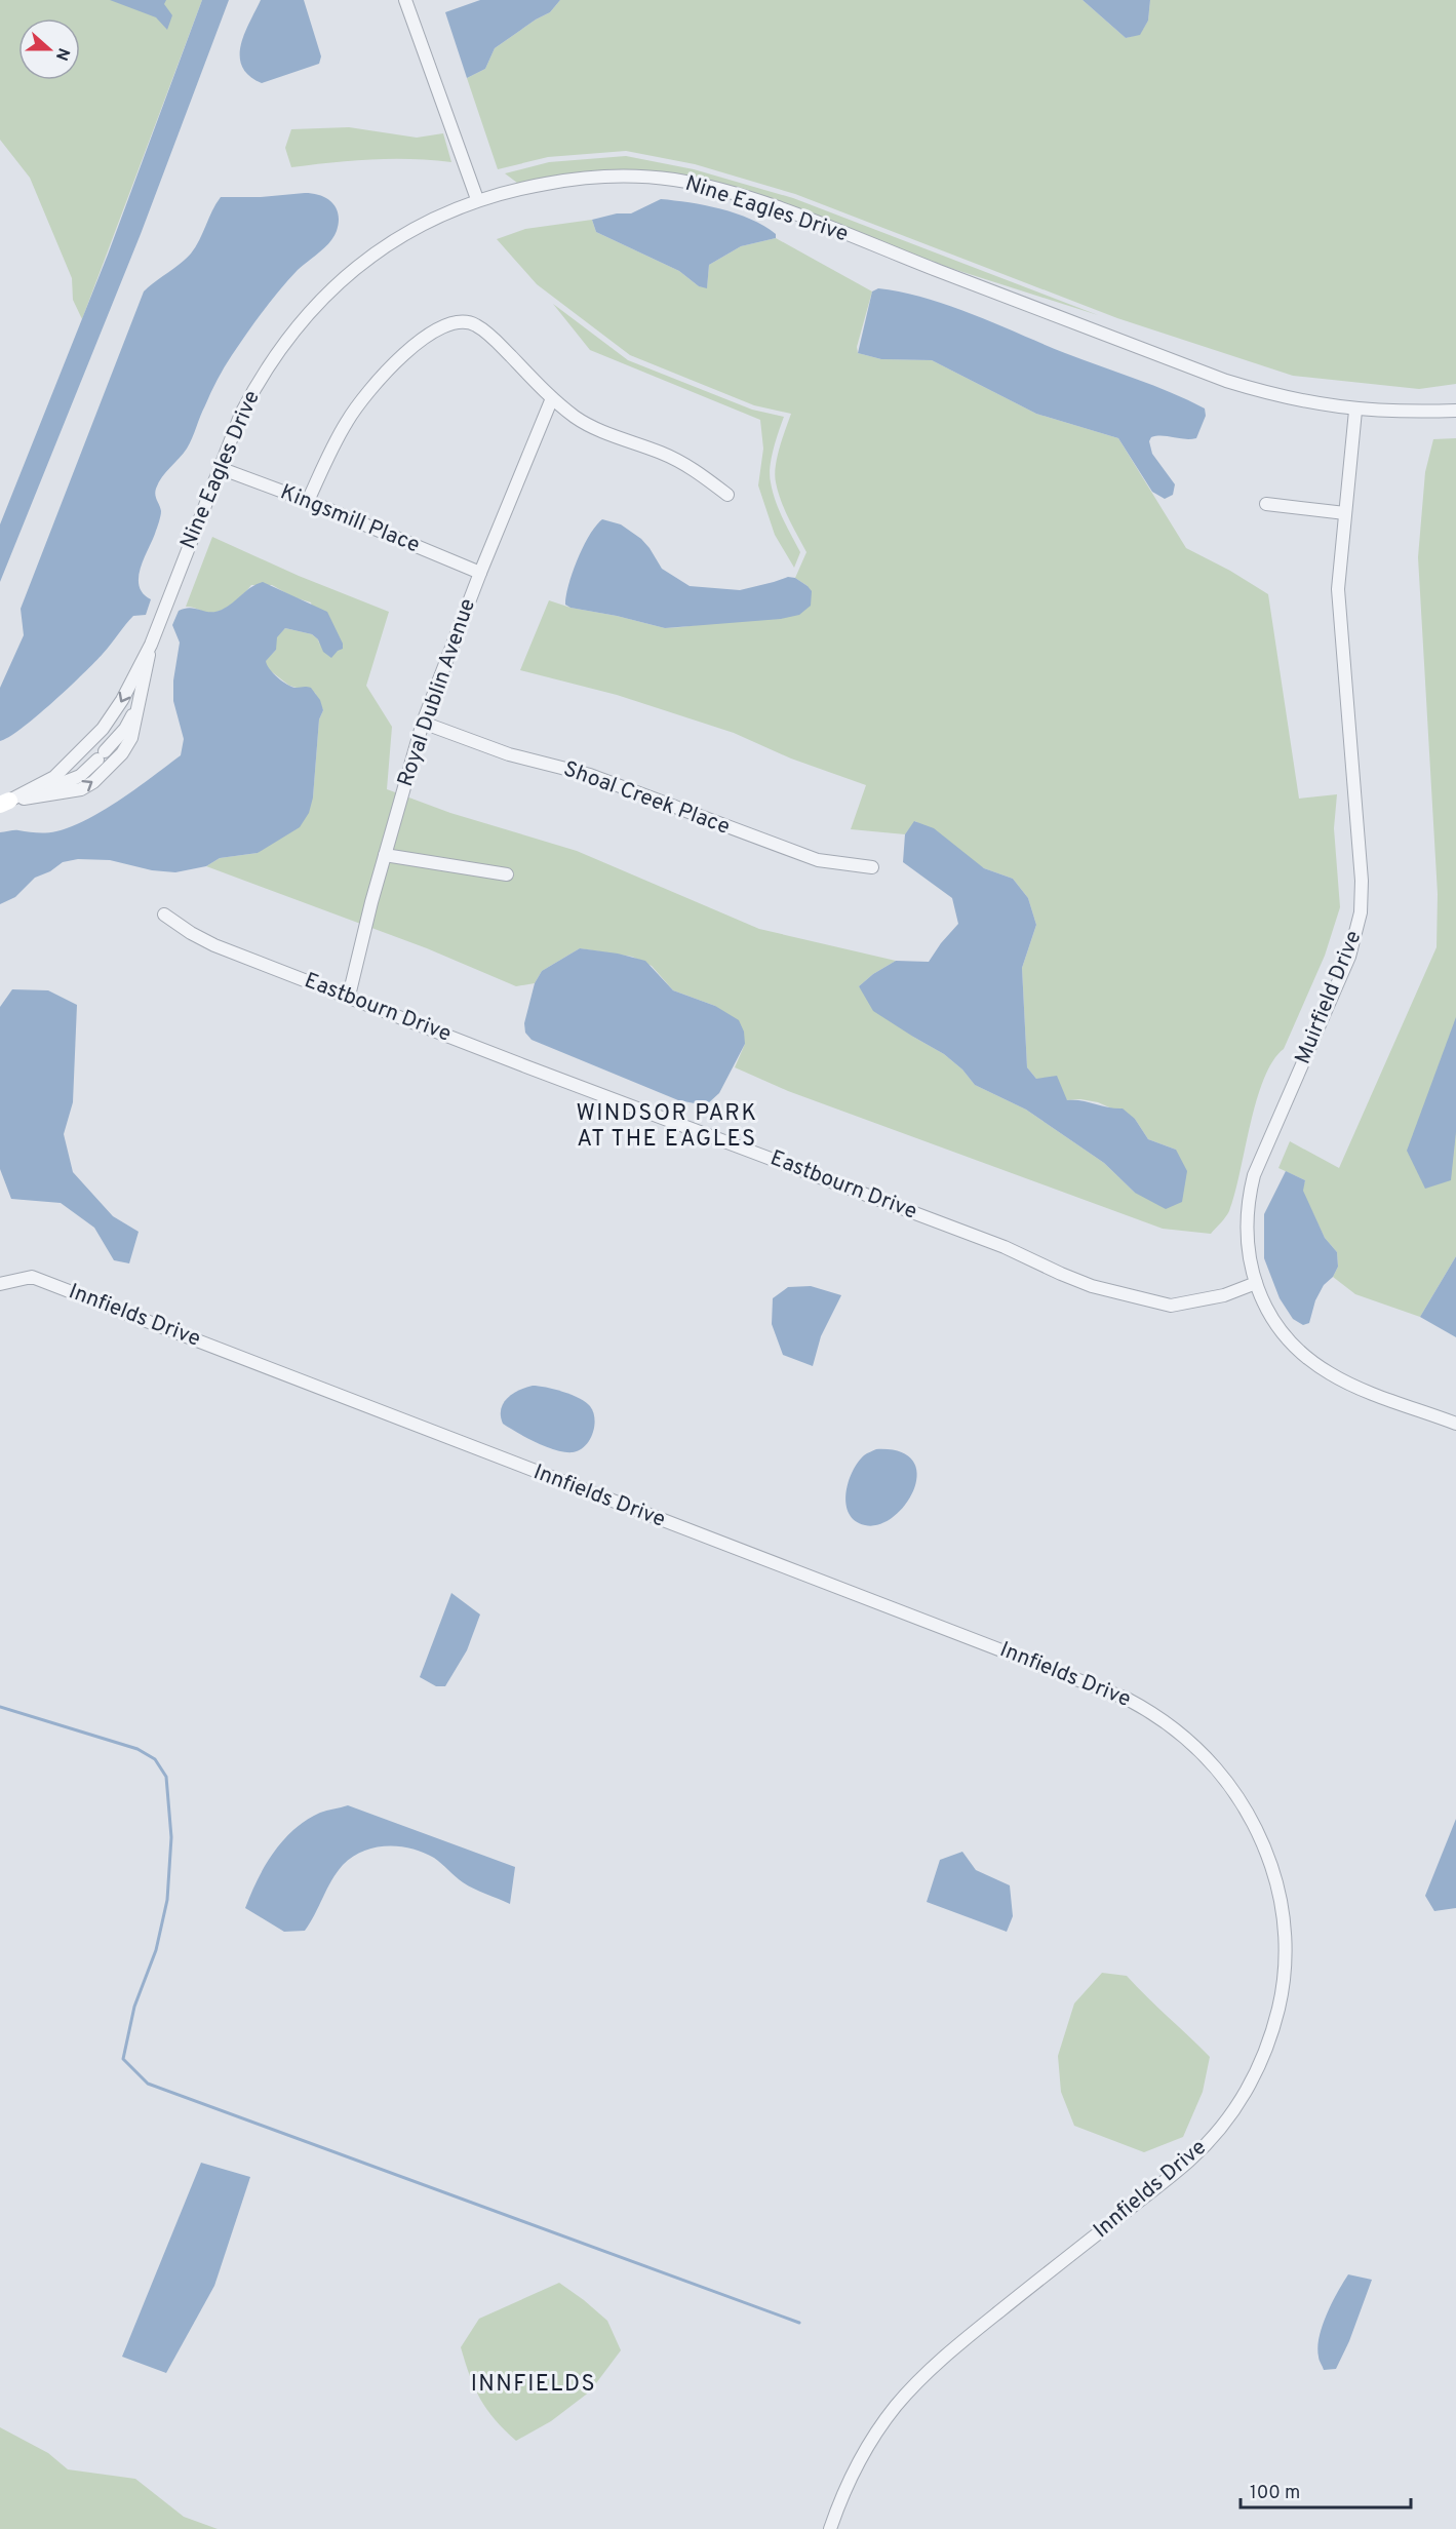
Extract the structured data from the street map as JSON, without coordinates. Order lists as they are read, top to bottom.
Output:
{
  "streets": {
    "street": [
      "Nine Eagles Drive",
      "Kingsmill Place",
      "Royal Dublin Avenue",
      "Shoal Creek Place",
      "Muirfield Drive",
      "Eastbourn Drive",
      "Innfields Drive"
    ]
  },
  "crossings": [
    ["Nine Eagles Drive", "Kingsmill Place"],
    ["Nine Eagles Drive", "Muirfield Drive"],
    ["Kingsmill Place", "Royal Dublin Avenue"],
    ["Royal Dublin Avenue", "Shoal Creek Place"],
    ["Royal Dublin Avenue", "Eastbourn Drive"],
    ["Muirfield Drive", "Eastbourn Drive"]
  ],
  "districts": ["WINDSOR PARK AT THE EAGLES", "INNFIELDS"],
  "scale_bar": "100 m",
  "north": "right"
}
